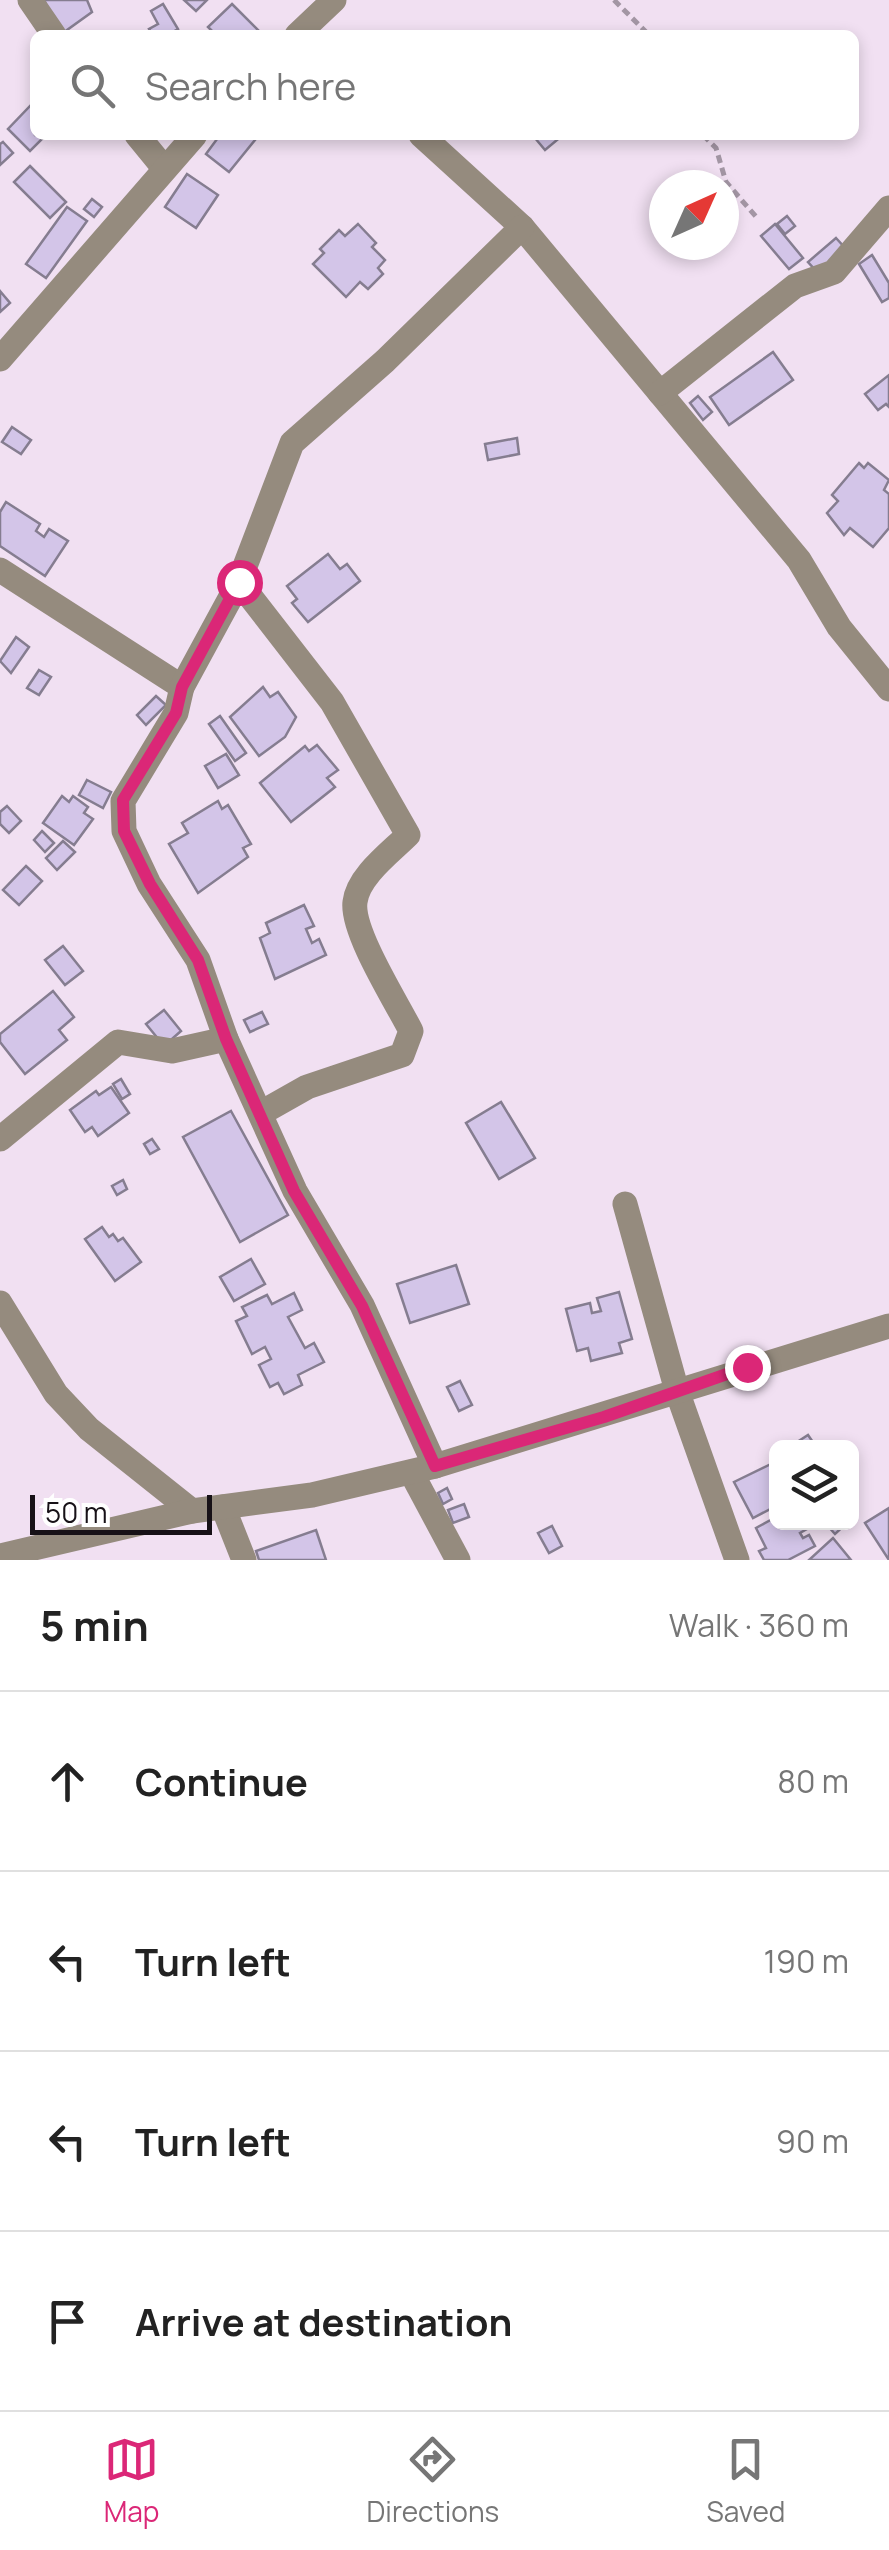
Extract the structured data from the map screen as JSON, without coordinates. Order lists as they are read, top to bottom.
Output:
{
  "scale_bar": "50 m",
  "north": "top right",
  "page": {
    "search": "Search here",
    "scale": "50 m",
    "heading": ["5 min", "Walk · 360 m"],
    "list": [
      ["Continue", "80 m"],
      ["Turn left", "190 m"],
      ["Turn left", "90 m"],
      "Arrive at destination"
    ],
    "nav": ["Map", "Directions", "Saved"]
  }
}
